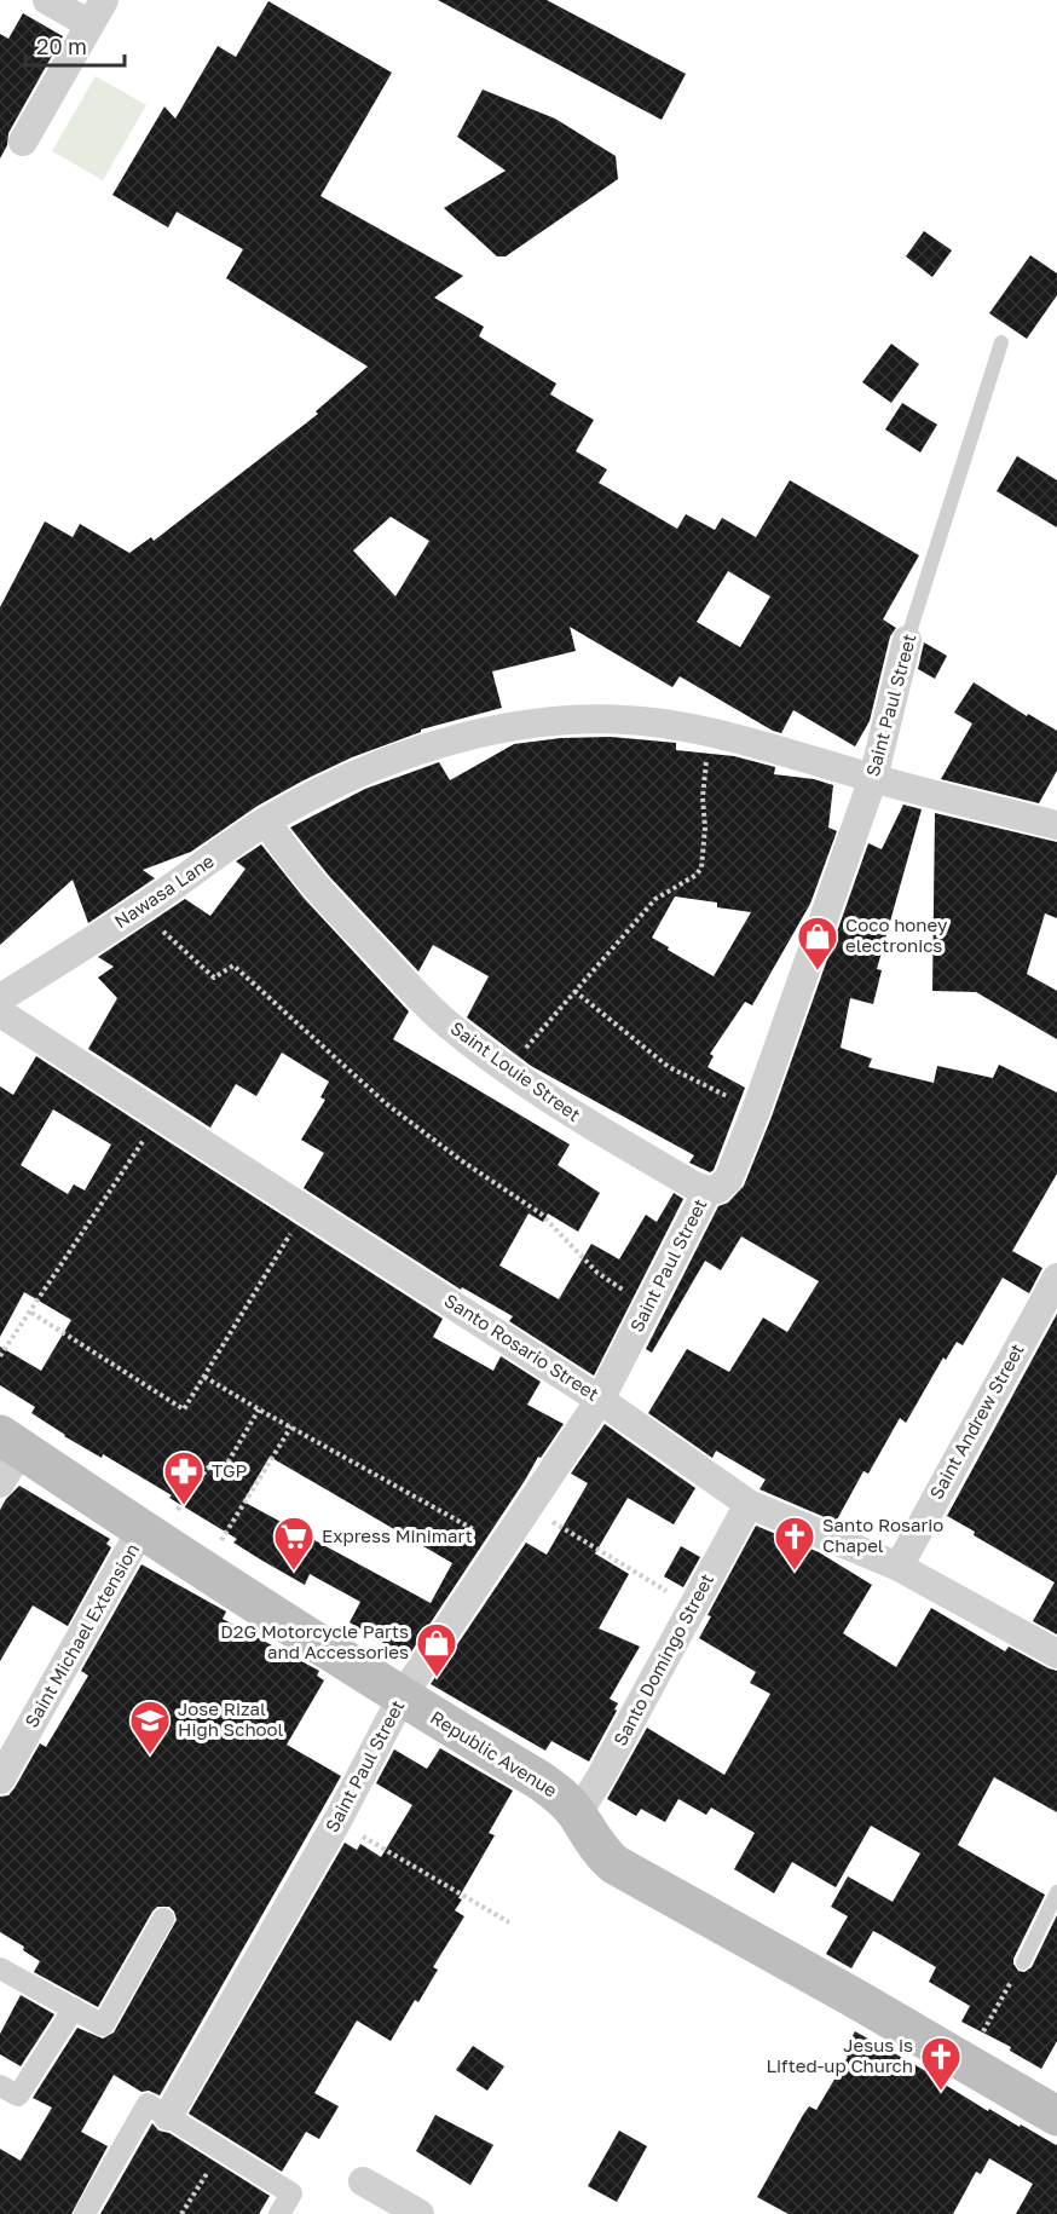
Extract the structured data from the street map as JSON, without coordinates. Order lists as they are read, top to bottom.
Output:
{
  "streets": {
    "main road": ["Republic Avenue"],
    "street": [
      "Saint Paul Street",
      "Nawasa Lane",
      "Saint Louie Street",
      "Santo Rosario Street",
      "Saint Andrew Street",
      "Saint Michael Extension",
      "Santo Domingo Street"
    ]
  },
  "crossings": [
    ["Saint Paul Street", "Nawasa Lane"],
    ["Saint Paul Street", "Saint Louie Street"],
    ["Saint Paul Street", "Santo Rosario Street"],
    ["Saint Paul Street", "Republic Avenue"],
    ["Nawasa Lane", "Saint Louie Street"],
    ["Santo Rosario Street", "Saint Andrew Street"],
    ["Santo Rosario Street", "Santo Domingo Street"],
    ["Saint Michael Extension", "Republic Avenue"],
    ["Santo Domingo Street", "Republic Avenue"]
  ],
  "places": {
    "shop": ["Coco honey electronics", "D2G Motorcycle Parts and Accessories"],
    "pharmacy": ["TGP"],
    "supermarket": ["Express Minimart"],
    "church": ["Santo Rosario Chapel", "Jesus is Lifted-up Church"],
    "school or university": ["Jose Rizal High School"]
  },
  "scale_bar": "20 m"
}
